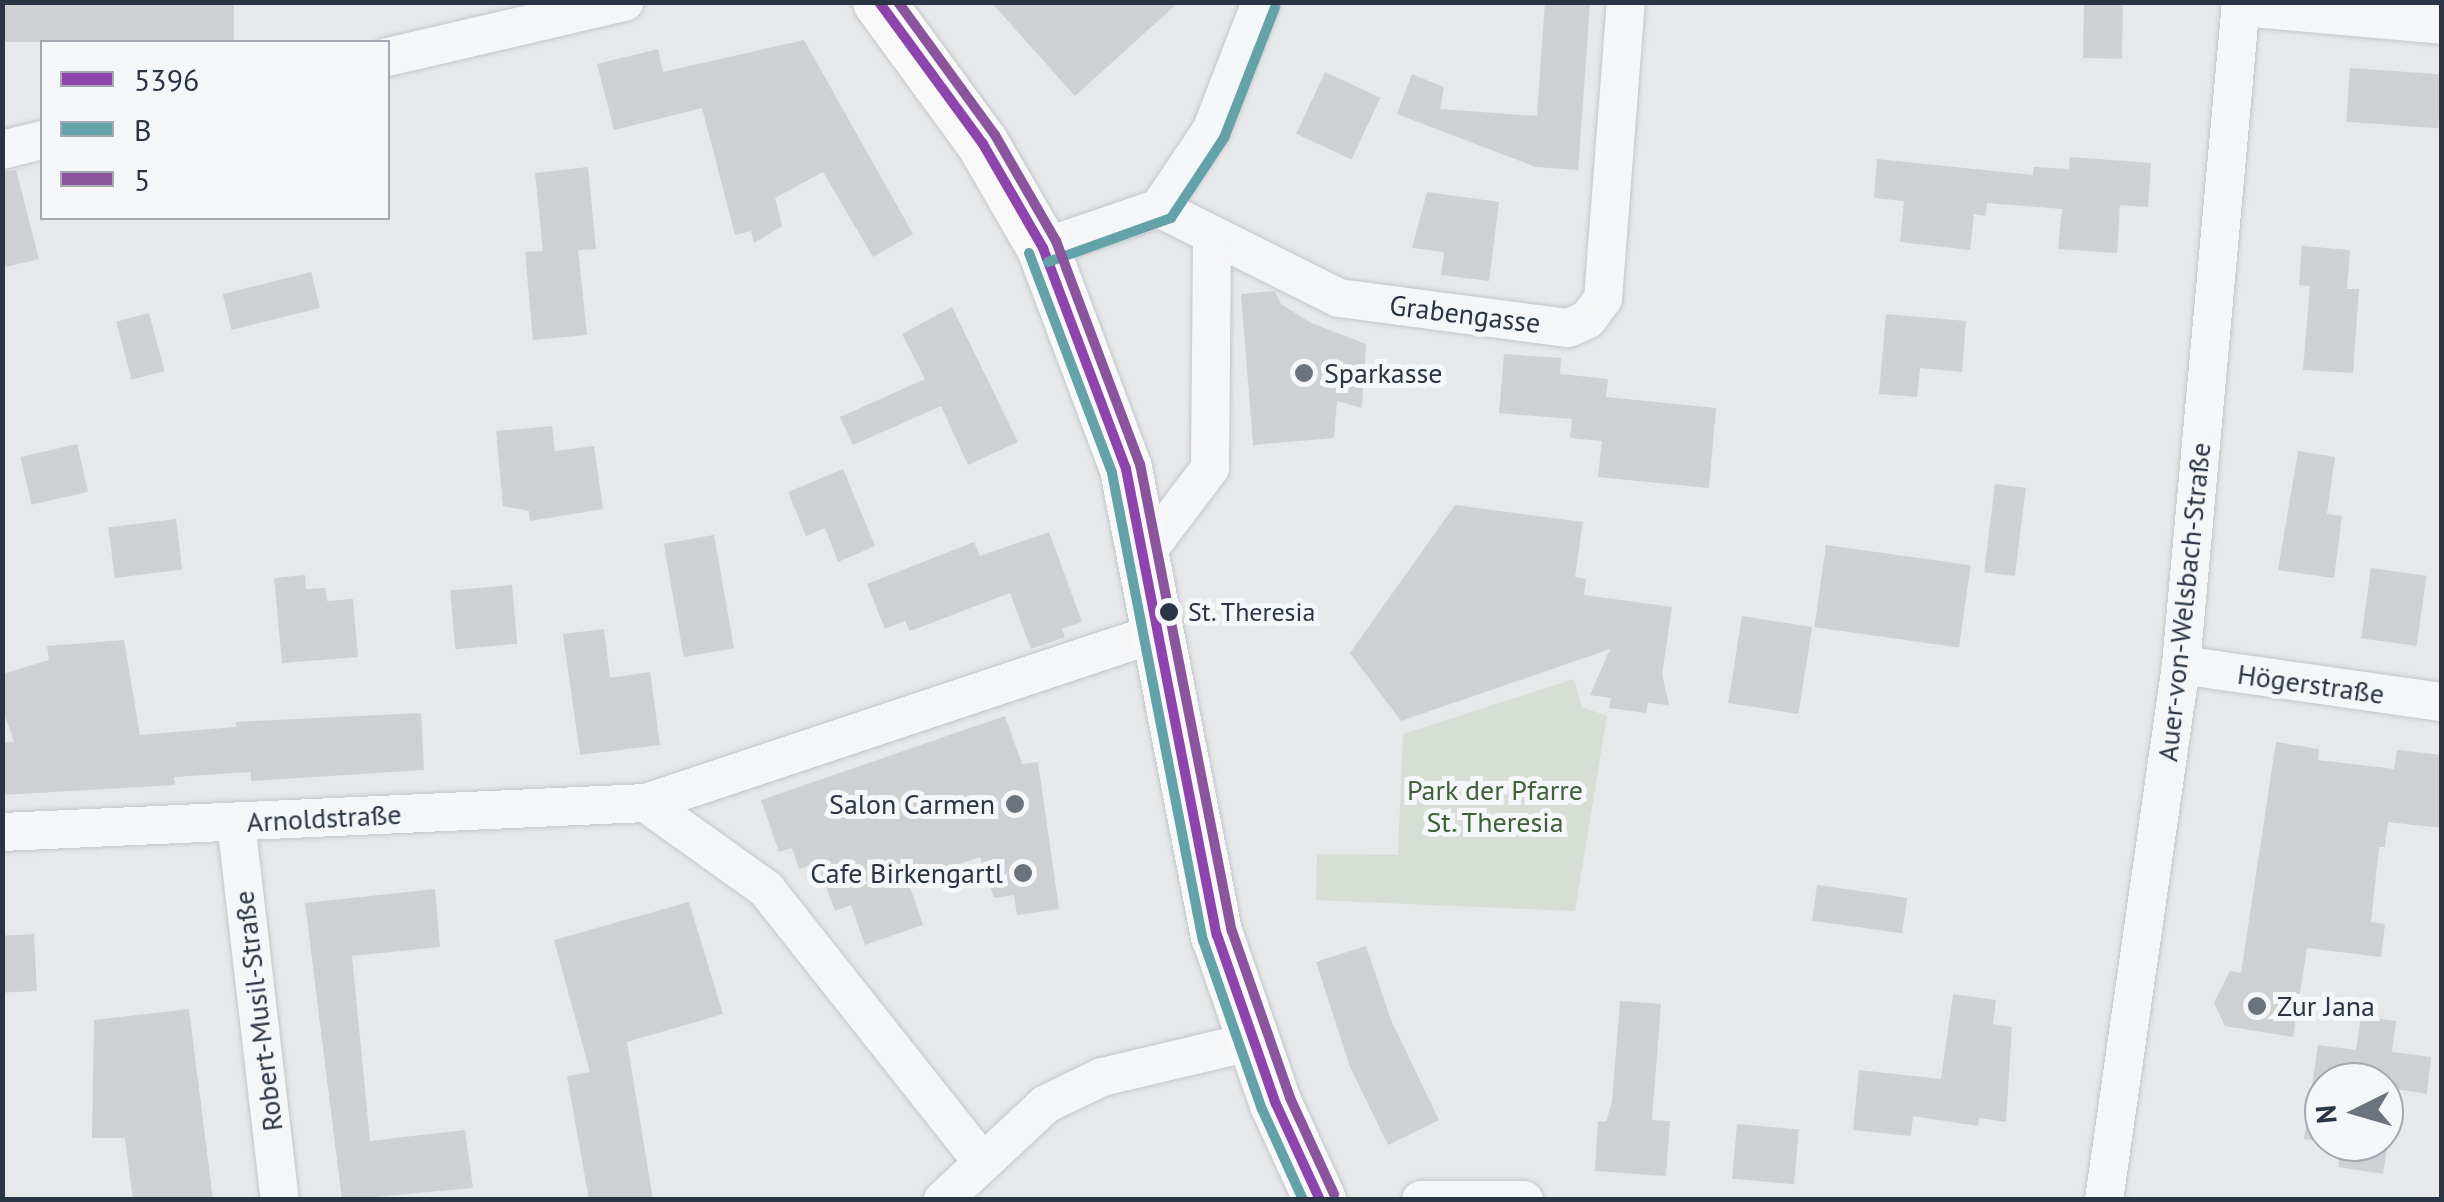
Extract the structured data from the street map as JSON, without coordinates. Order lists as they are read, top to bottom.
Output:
{
  "streets": {
    "street": [
      "Grabengasse",
      "Auer-von-Welsbach-Straße",
      "Högerstraße",
      "Arnoldstraße",
      "Robert-Musil-Straße"
    ]
  },
  "crossings": [
    ["Auer-von-Welsbach-Straße", "Högerstraße"],
    ["Arnoldstraße", "Robert-Musil-Straße"]
  ],
  "parks": ["Park der Pfarre St. Theresia"],
  "places": [
    "Sparkasse",
    "St. Theresia",
    "Salon Carmen",
    "Cafe Birkengartl",
    "Zur Jana"
  ],
  "lines": ["transit line 5396", "transit line 5", "transit line B"],
  "legend": ["5396", "B", "5"],
  "north": "left"
}
